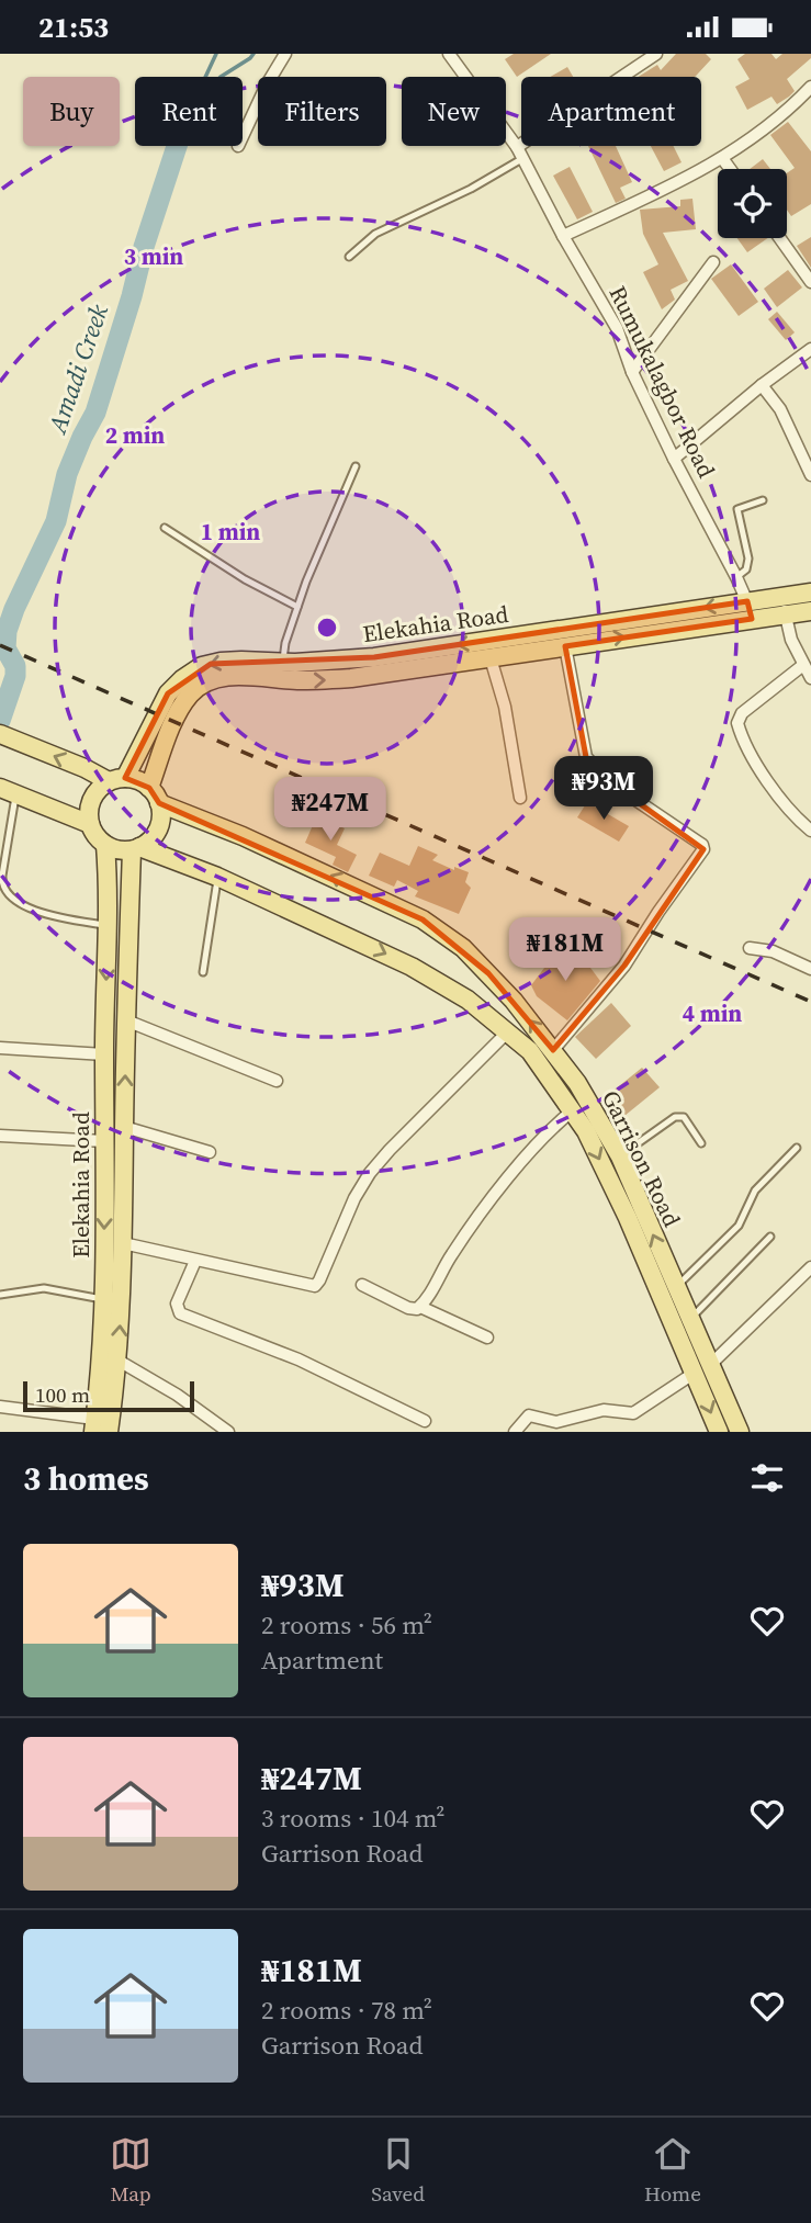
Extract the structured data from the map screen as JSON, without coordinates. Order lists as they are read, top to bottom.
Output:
{
  "streets": {
    "main road": ["Elekahia Road", "Garrison Road"],
    "street": ["Rumukalagbor Road"]
  },
  "crossings": [
    ["Rumukalagbor Road", "Elekahia Road"],
    ["Elekahia Road", "Garrison Road"]
  ],
  "water": ["Amadi Creek"],
  "scale_bar": "100 m",
  "page": {
    "status": "21:53",
    "chip": [
      "Buy",
      "Rent",
      "Filters",
      "New",
      "Apartment"
    ],
    "price": ["₦93M", "₦247M", "₦181M"],
    "scale": "100 m",
    "heading": "3 homes",
    "list": [
      {
        "name": "₦93M",
        "note": "2 rooms · 56 m² · Apartment"
      },
      {
        "name": "₦247M",
        "note": "3 rooms · 104 m² · Garrison Road"
      },
      {
        "name": "₦181M",
        "note": "2 rooms · 78 m² · Garrison Road"
      }
    ],
    "tabs": ["Map", "Saved", "Home"]
  },
  "rings": [
    "3 min",
    "2 min",
    "1 min",
    "4 min"
  ]
}
